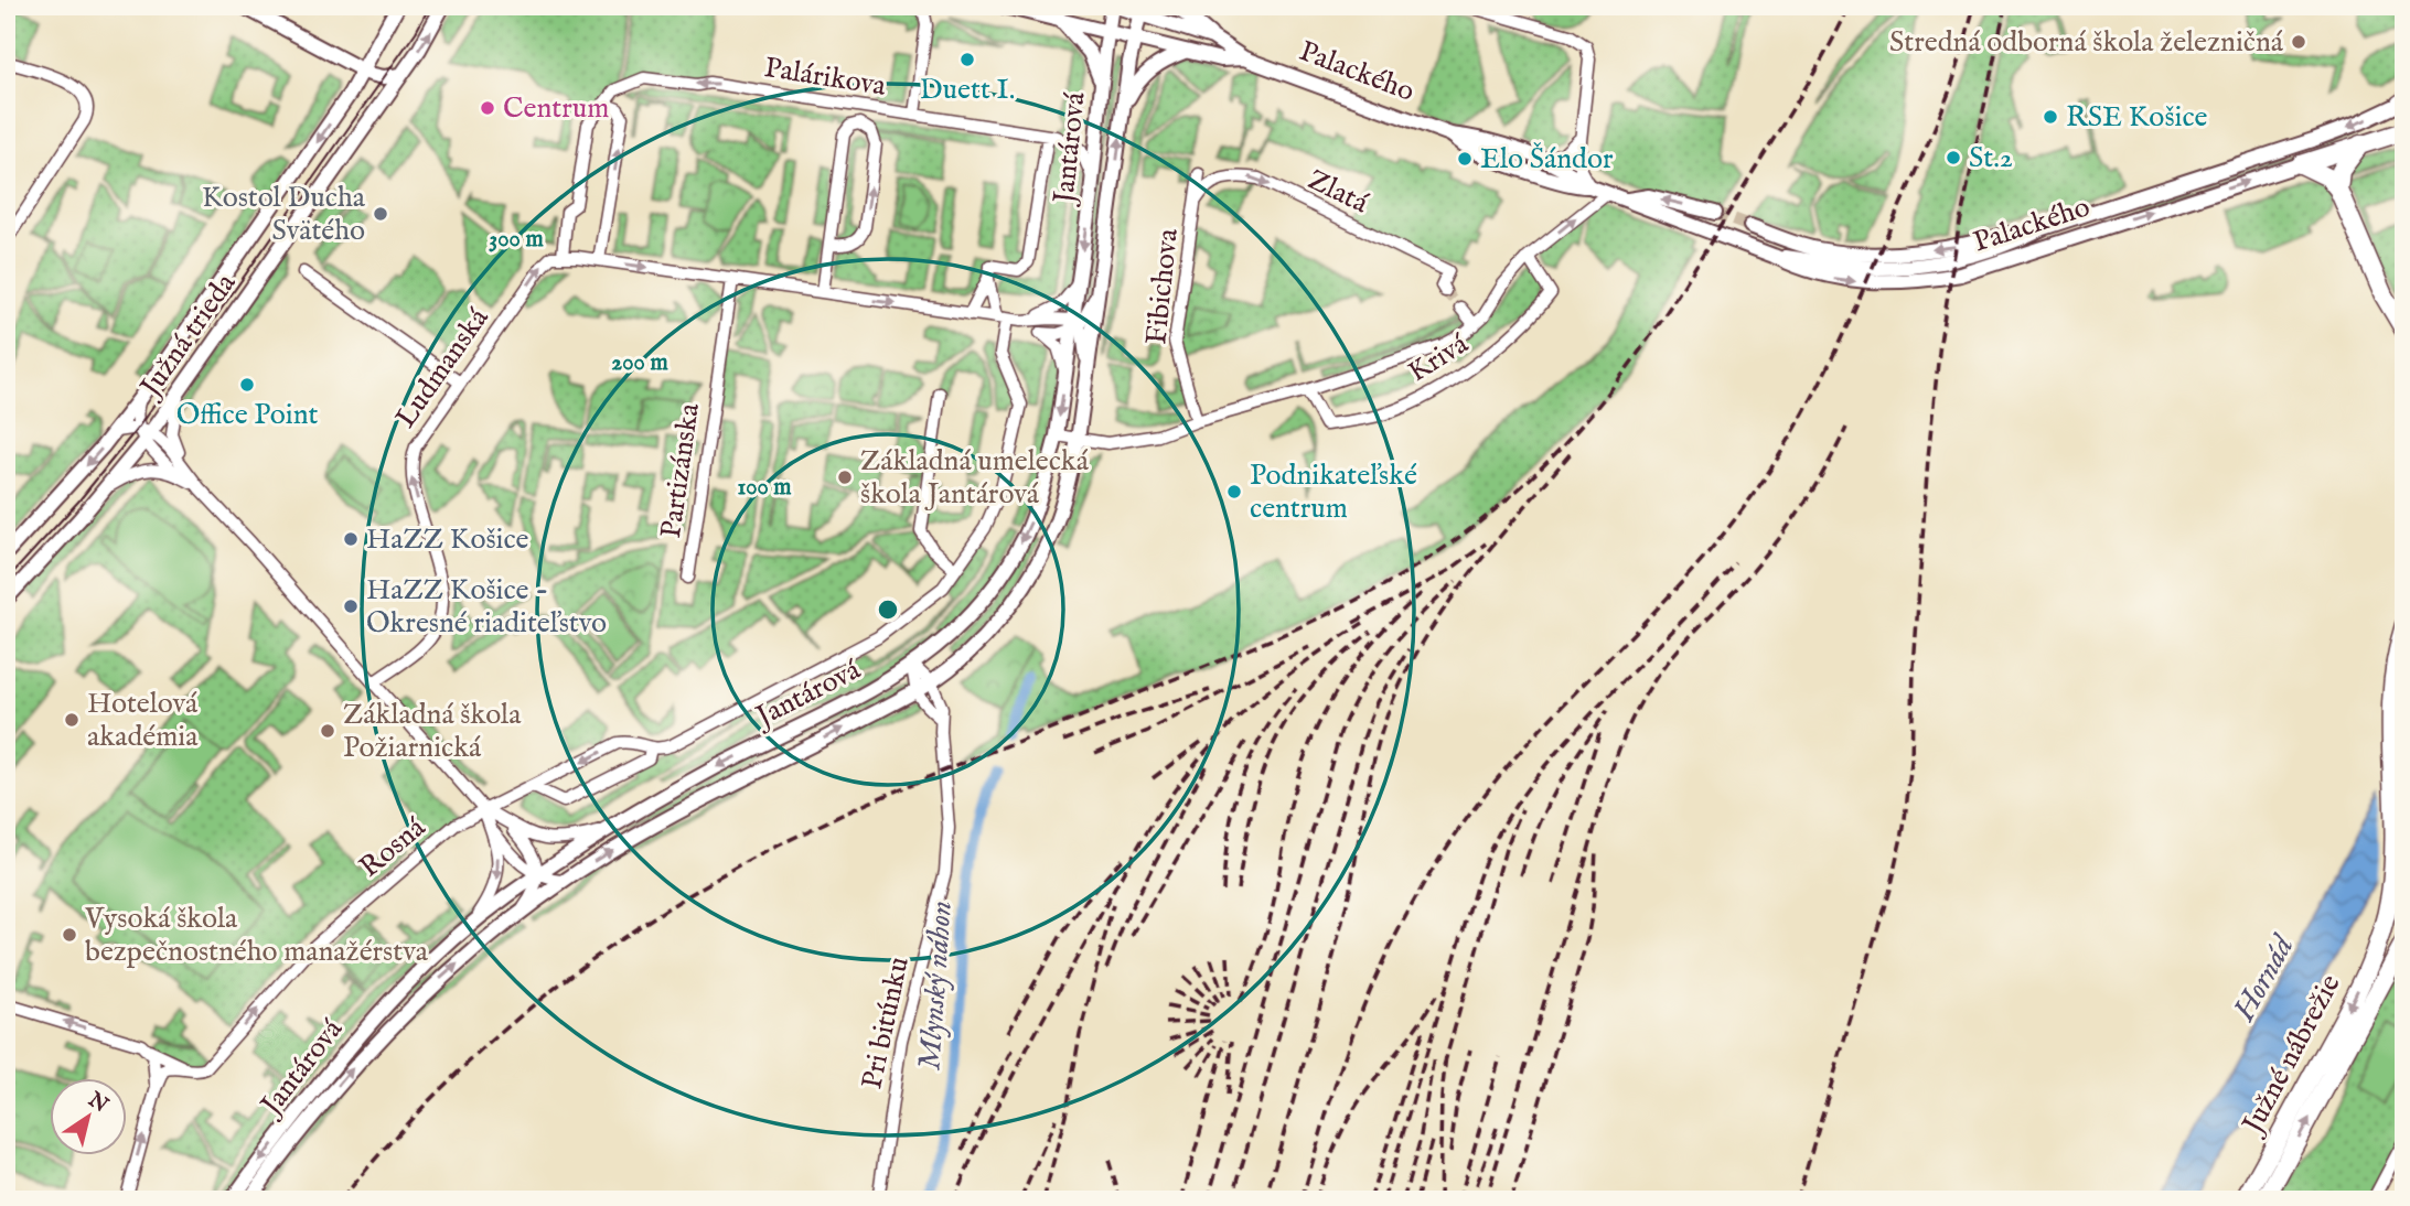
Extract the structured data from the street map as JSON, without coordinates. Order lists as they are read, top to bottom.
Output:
{
  "streets": {
    "main road": ["Južné nábrežie"],
    "street": [
      "Palackého",
      "Palárikova",
      "Jantárová",
      "Zlatá",
      "Fibichova",
      "Južná trieda",
      "Krivá",
      "Ludmanská",
      "Partizánska",
      "Rosná",
      "Pri bitúnku"
    ]
  },
  "crossings": [
    ["Palackého", "Jantárová"],
    ["Palackého", "Krivá"],
    ["Palárikova", "Jantárová"],
    ["Palárikova", "Ludmanská"],
    ["Jantárová", "Krivá"],
    ["Jantárová", "Pri bitúnku"],
    ["Zlatá", "Fibichova"],
    ["Fibichova", "Krivá"]
  ],
  "one_way": ["Zlatá", "Ludmanská"],
  "water": ["Hornád", "Mlynský náhon"],
  "places": [
    "Stredná odborná škola železničná",
    "Duett I.",
    "Centrum",
    "RSE Košice",
    "St.2",
    "Elo Šándor",
    "Kostol Ducha Svätého",
    "Office Point",
    "Základná umelecká škola Jantárová",
    "Podnikateľské centrum",
    "HaZZ Košice",
    "HaZZ Košice - Okresné riaditeľstvo",
    "Hotelová akadémia",
    "Základná škola Požiarnická",
    "Vysoká škola bezpečnostného manažérstva"
  ],
  "north": "top right",
  "rings": ["300 m", "200 m", "100 m"]
}
